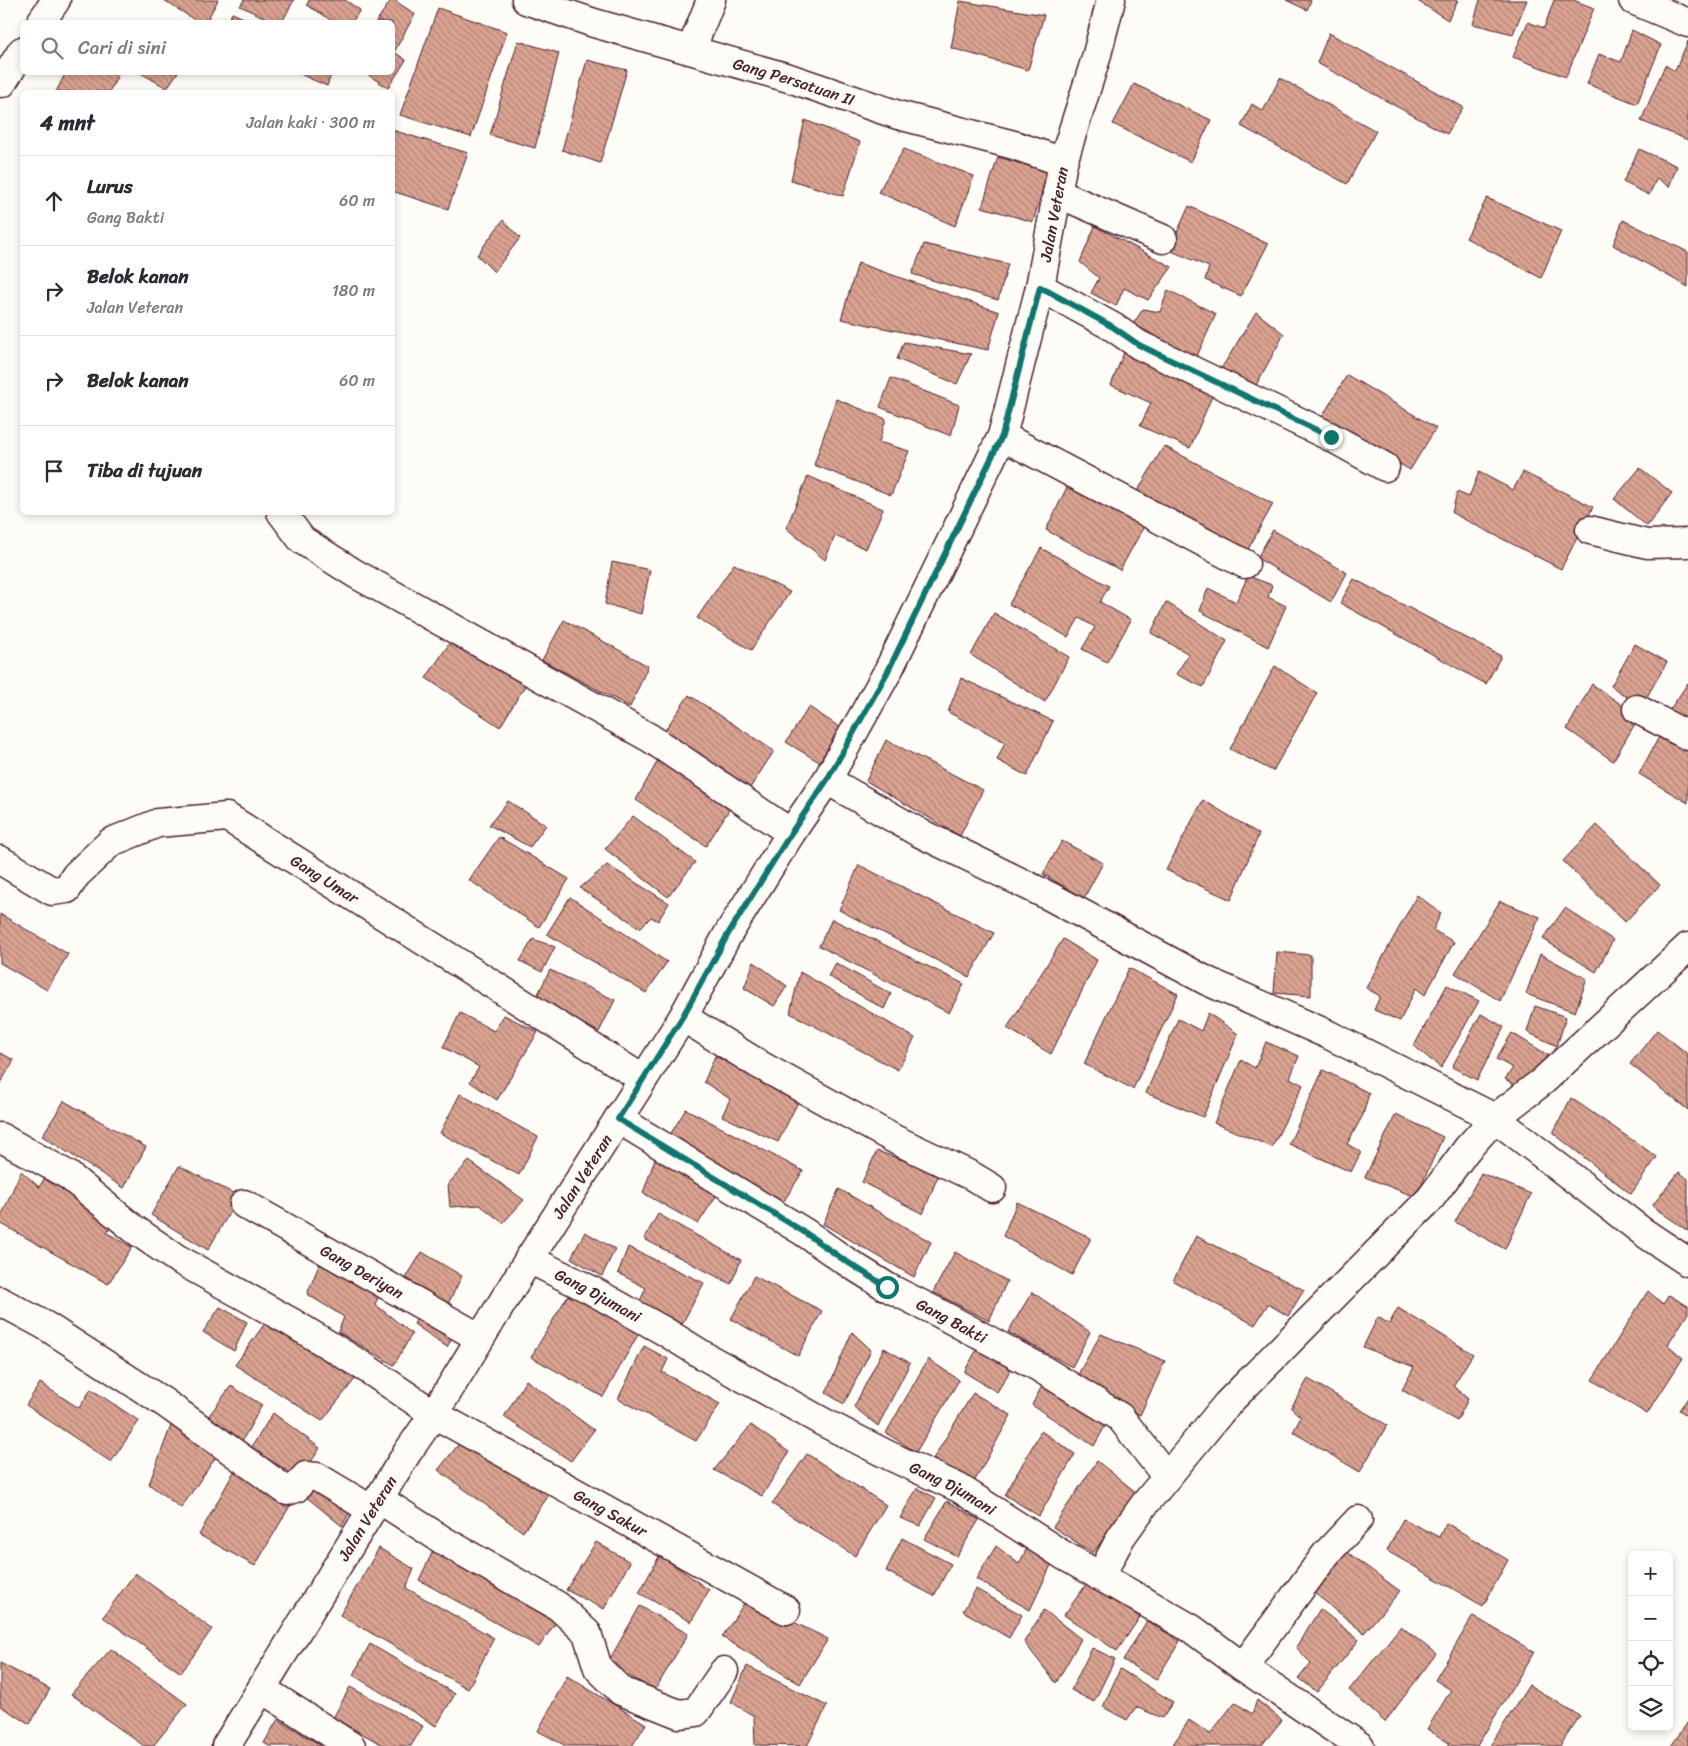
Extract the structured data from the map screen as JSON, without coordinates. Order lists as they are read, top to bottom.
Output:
{
  "streets": {
    "street": [
      "Gang Persatuan II",
      "Jalan Veteran",
      "Gang Umar",
      "Gang Deriyan",
      "Gang Djumani",
      "Gang Bakti",
      "Gang Sakur"
    ]
  },
  "crossings": [
    ["Gang Persatuan II", "Jalan Veteran"],
    ["Jalan Veteran", "Gang Umar"],
    ["Jalan Veteran", "Gang Deriyan"],
    ["Jalan Veteran", "Gang Djumani"],
    ["Jalan Veteran", "Gang Bakti"],
    ["Jalan Veteran", "Gang Sakur"]
  ],
  "page": {
    "search": "Cari di sini",
    "heading": ["4 mnt", "Jalan kaki · 300 m"],
    "list": [
      ["Lurus", "Gang Bakti", "60 m"],
      ["Belok kanan", "Jalan Veteran", "180 m"],
      ["Belok kanan", "60 m"],
      "Tiba di tujuan"
    ],
    "map_buttons": ["+", "−"]
  }
}
